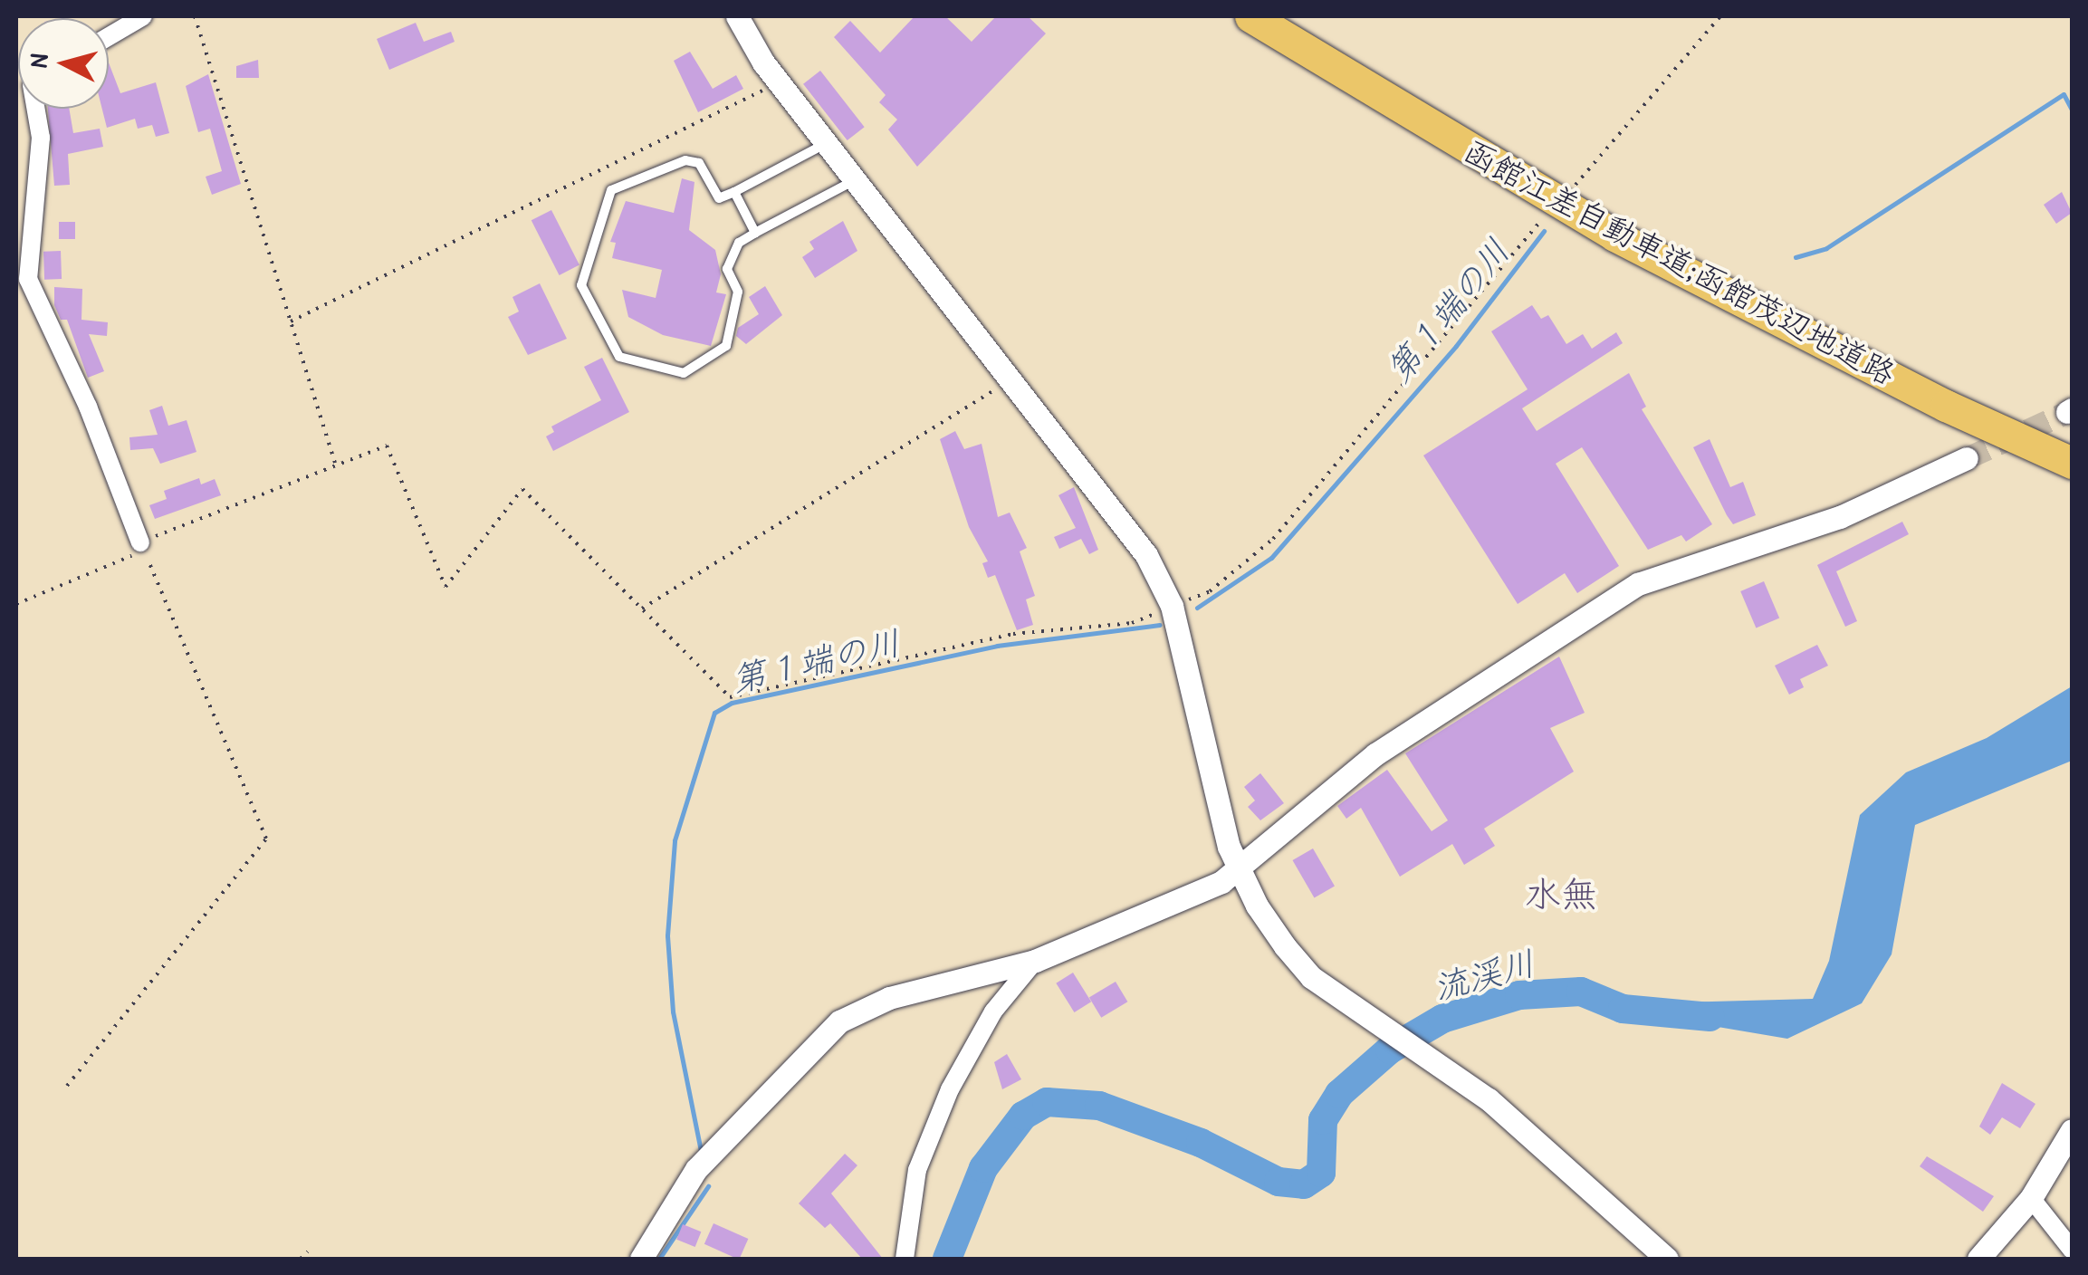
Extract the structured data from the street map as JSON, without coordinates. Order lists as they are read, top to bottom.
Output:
{
  "streets": {
    "highway": ["函館江差自動車道;函館茂辺地道路"]
  },
  "districts": ["水無"],
  "water": ["第１端の川", "流渓川"],
  "north": "left"
}
